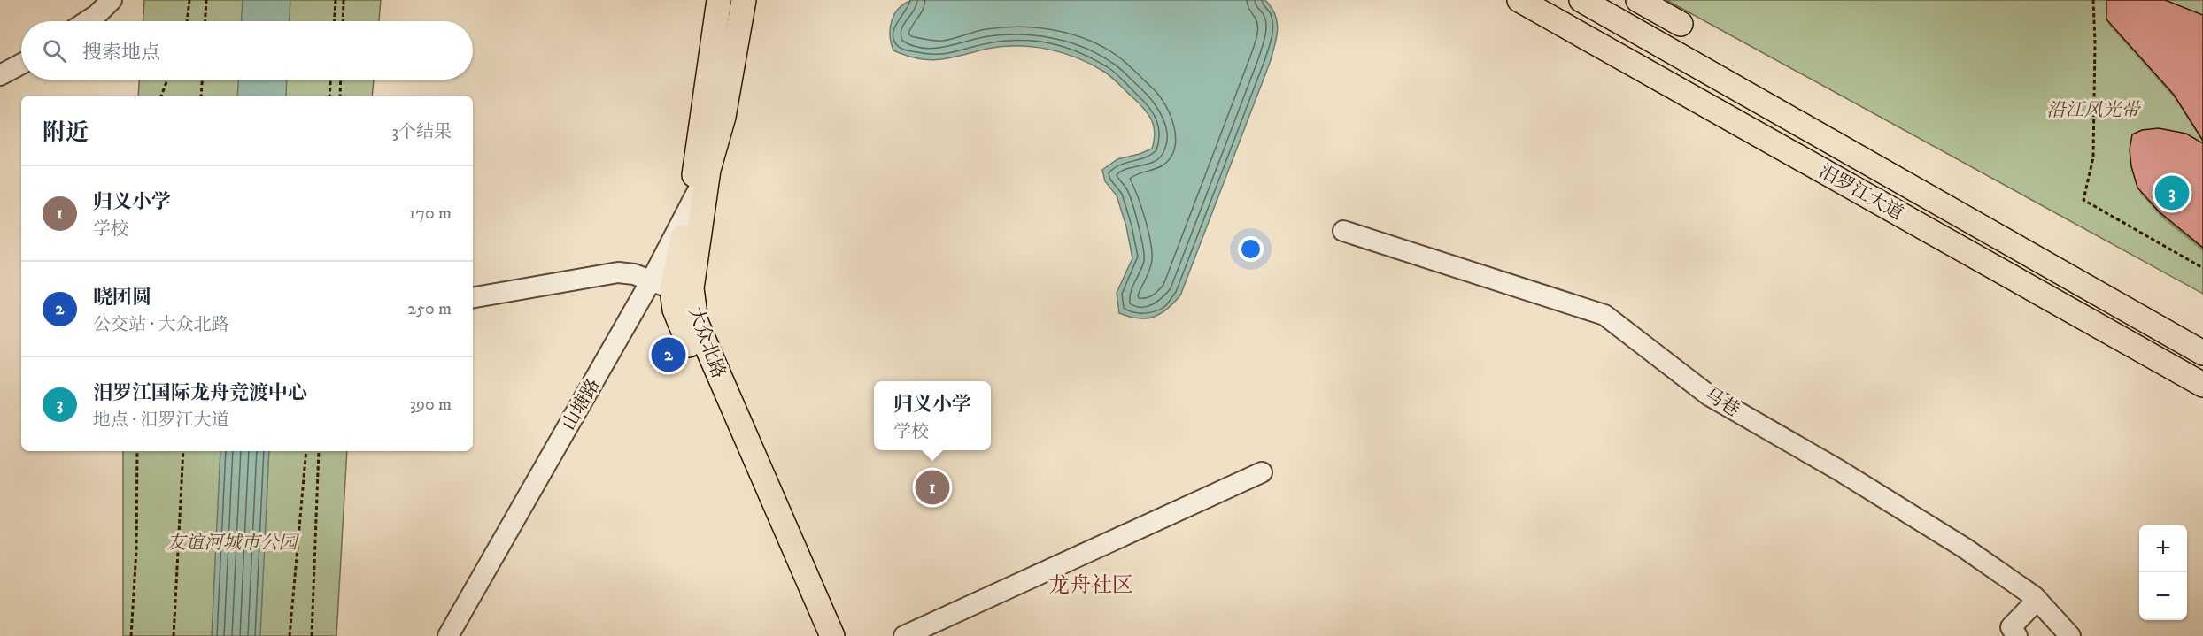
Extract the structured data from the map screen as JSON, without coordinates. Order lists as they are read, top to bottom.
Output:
{
  "streets": {
    "main road": ["汨罗江大道", "大众北路"],
    "street": ["马巷", "山塘路"]
  },
  "crossings": [
    ["大众北路", "山塘路"]
  ],
  "districts": ["龙舟社区"],
  "parks": ["沿江风光带", "友谊河城市公园"],
  "page": {
    "search": "搜索地点",
    "heading": ["附近", "3个结果"],
    "list": [
      {
        "mark": "1",
        "name": "归义小学",
        "note": "学校",
        "value": "170 m"
      },
      {
        "mark": "2",
        "name": "晓团圆",
        "note": "公交站 · 大众北路",
        "value": "250 m"
      },
      {
        "mark": "3",
        "name": "汨罗江国际龙舟竞渡中心",
        "note": "地点 · 汨罗江大道",
        "value": "390 m"
      }
    ],
    "pins": ["3", "2", "1"],
    "popup": ["归义小学", "学校"],
    "map_buttons": ["+", "−"]
  }
}
